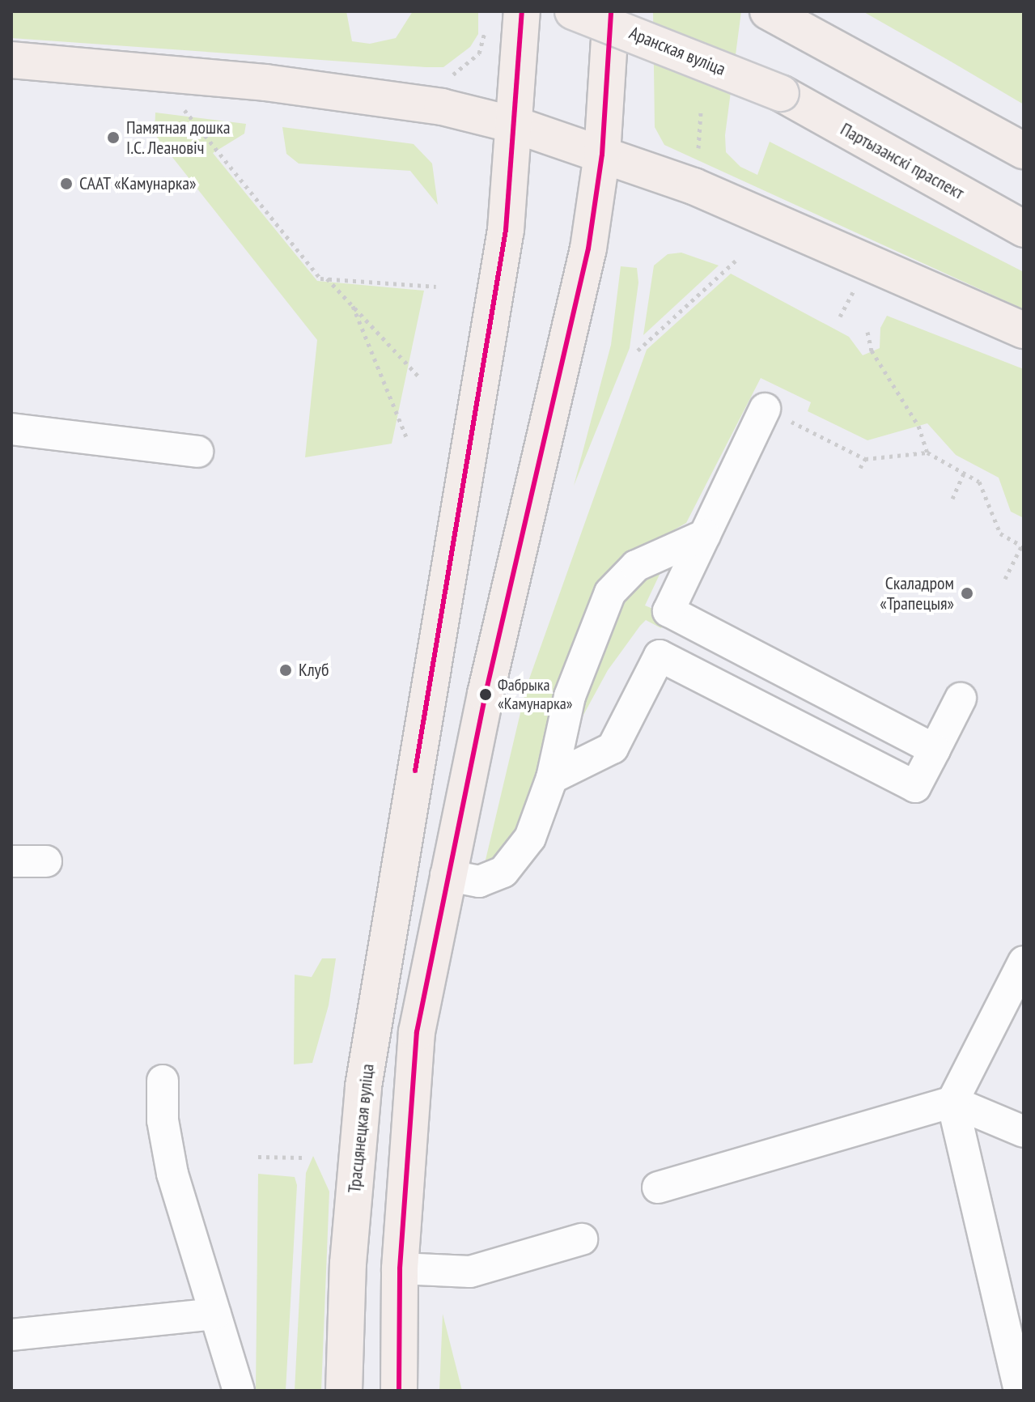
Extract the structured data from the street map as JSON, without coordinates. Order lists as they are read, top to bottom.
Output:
{
  "streets": {
    "main road": ["Аранская вуліца", "Партызанскі праспект", "Трасцянецкая вуліца"]
  },
  "crossings": [
    ["Аранская вуліца", "Партызанскі праспект"]
  ],
  "places": [
    "Памятная дошка І.С. Леановіч",
    "СААТ «Камунарка»",
    "Скаладром «Трапецыя»",
    "Клуб",
    "Фабрыка «Камунарка»"
  ]
}
